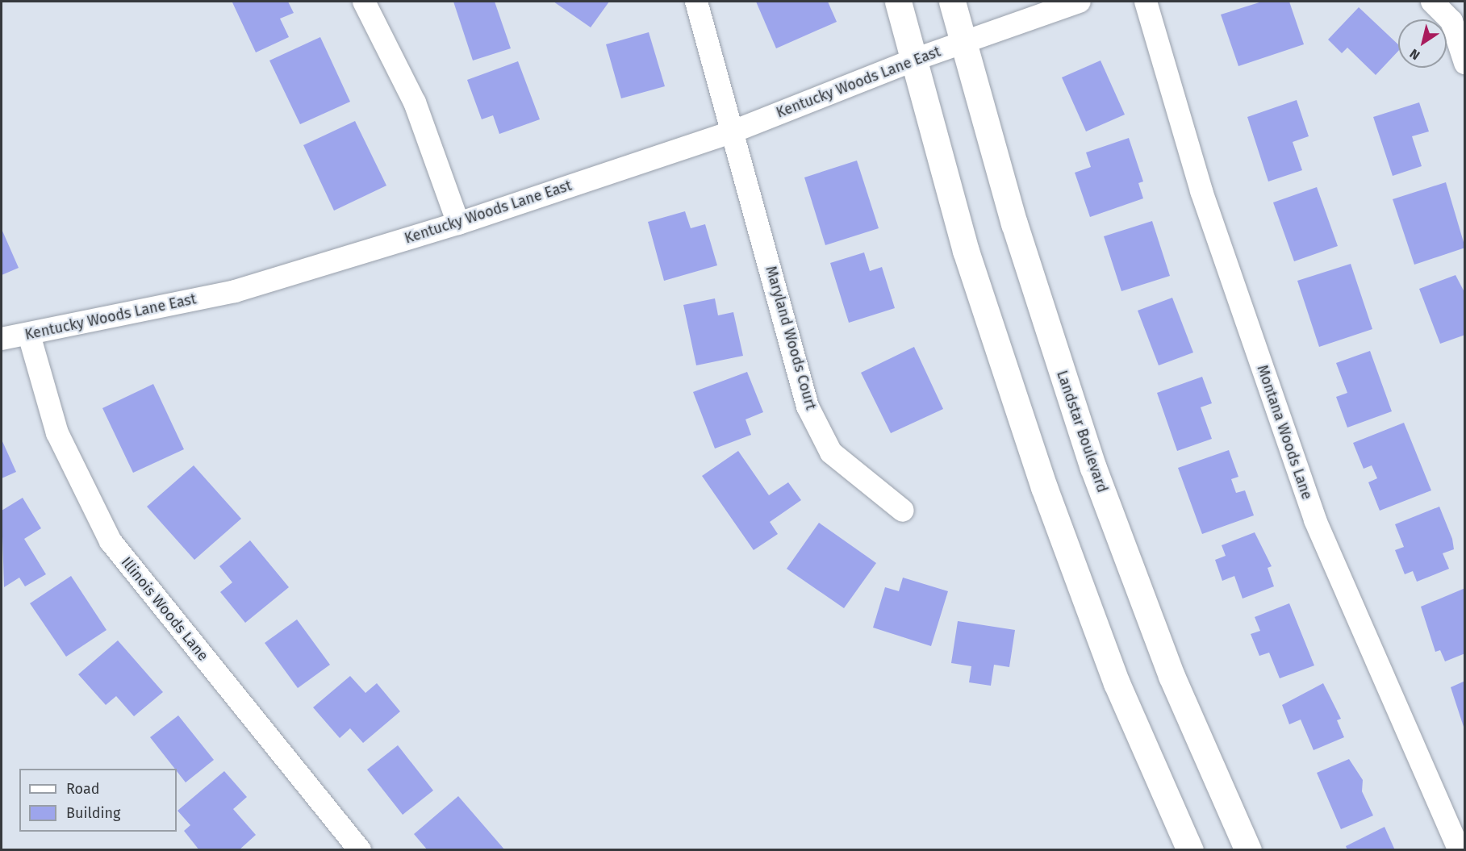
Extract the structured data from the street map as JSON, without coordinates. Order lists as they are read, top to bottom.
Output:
{
  "streets": {
    "street": [
      "Kentucky Woods Lane East",
      "Maryland Woods Court",
      "Landstar Boulevard",
      "Montana Woods Lane",
      "Illinois Woods Lane"
    ]
  },
  "crossings": [
    ["Kentucky Woods Lane East", "Maryland Woods Court"],
    ["Kentucky Woods Lane East", "Landstar Boulevard"],
    ["Kentucky Woods Lane East", "Illinois Woods Lane"]
  ],
  "legend": ["Road", "Building"],
  "north": "bottom left"
}
